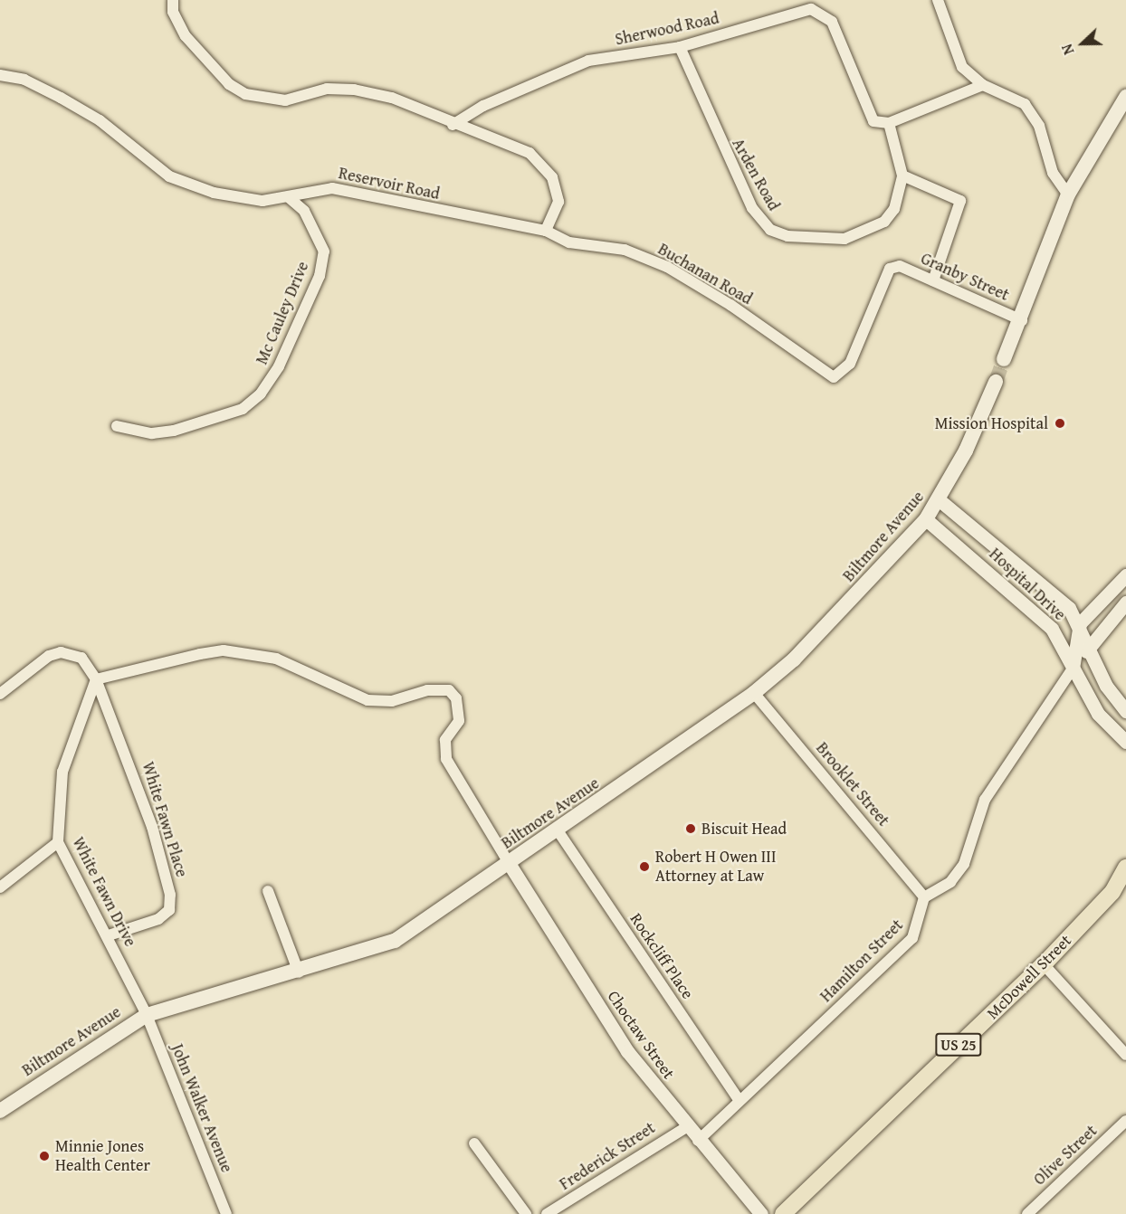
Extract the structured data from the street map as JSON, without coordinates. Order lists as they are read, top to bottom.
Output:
{
  "streets": {
    "main road": ["Biltmore Avenue", "McDowell Street", "US 25"],
    "street": [
      "Sherwood Road",
      "Arden Road",
      "Reservoir Road",
      "Buchanan Road",
      "Granby Street",
      "Mc Cauley Drive",
      "Hospital Drive",
      "Brooklet Street",
      "White Fawn Place",
      "White Fawn Drive",
      "Rockcliff Place",
      "Hamilton Street",
      "Choctaw Street",
      "John Walker Avenue",
      "Olive Street",
      "Frederick Street"
    ]
  },
  "crossings": [
    ["Sherwood Road", "Arden Road"],
    ["Reservoir Road", "Buchanan Road"],
    ["Reservoir Road", "Mc Cauley Drive"],
    ["Buchanan Road", "Granby Street"],
    ["Biltmore Avenue", "Hospital Drive"],
    ["Biltmore Avenue", "Brooklet Street"],
    ["Biltmore Avenue", "White Fawn Drive"],
    ["Biltmore Avenue", "Rockcliff Place"],
    ["Biltmore Avenue", "Choctaw Street"],
    ["Biltmore Avenue", "John Walker Avenue"],
    ["Brooklet Street", "Hamilton Street"],
    ["White Fawn Place", "White Fawn Drive"],
    ["White Fawn Drive", "John Walker Avenue"],
    ["Rockcliff Place", "Hamilton Street"],
    ["Hamilton Street", "Choctaw Street"],
    ["Choctaw Street", "Frederick Street"]
  ],
  "places": [
    "Mission Hospital",
    "Biscuit Head",
    "Robert H Owen III Attorney at Law",
    "Minnie Jones Health Center"
  ],
  "north": "left"
}
